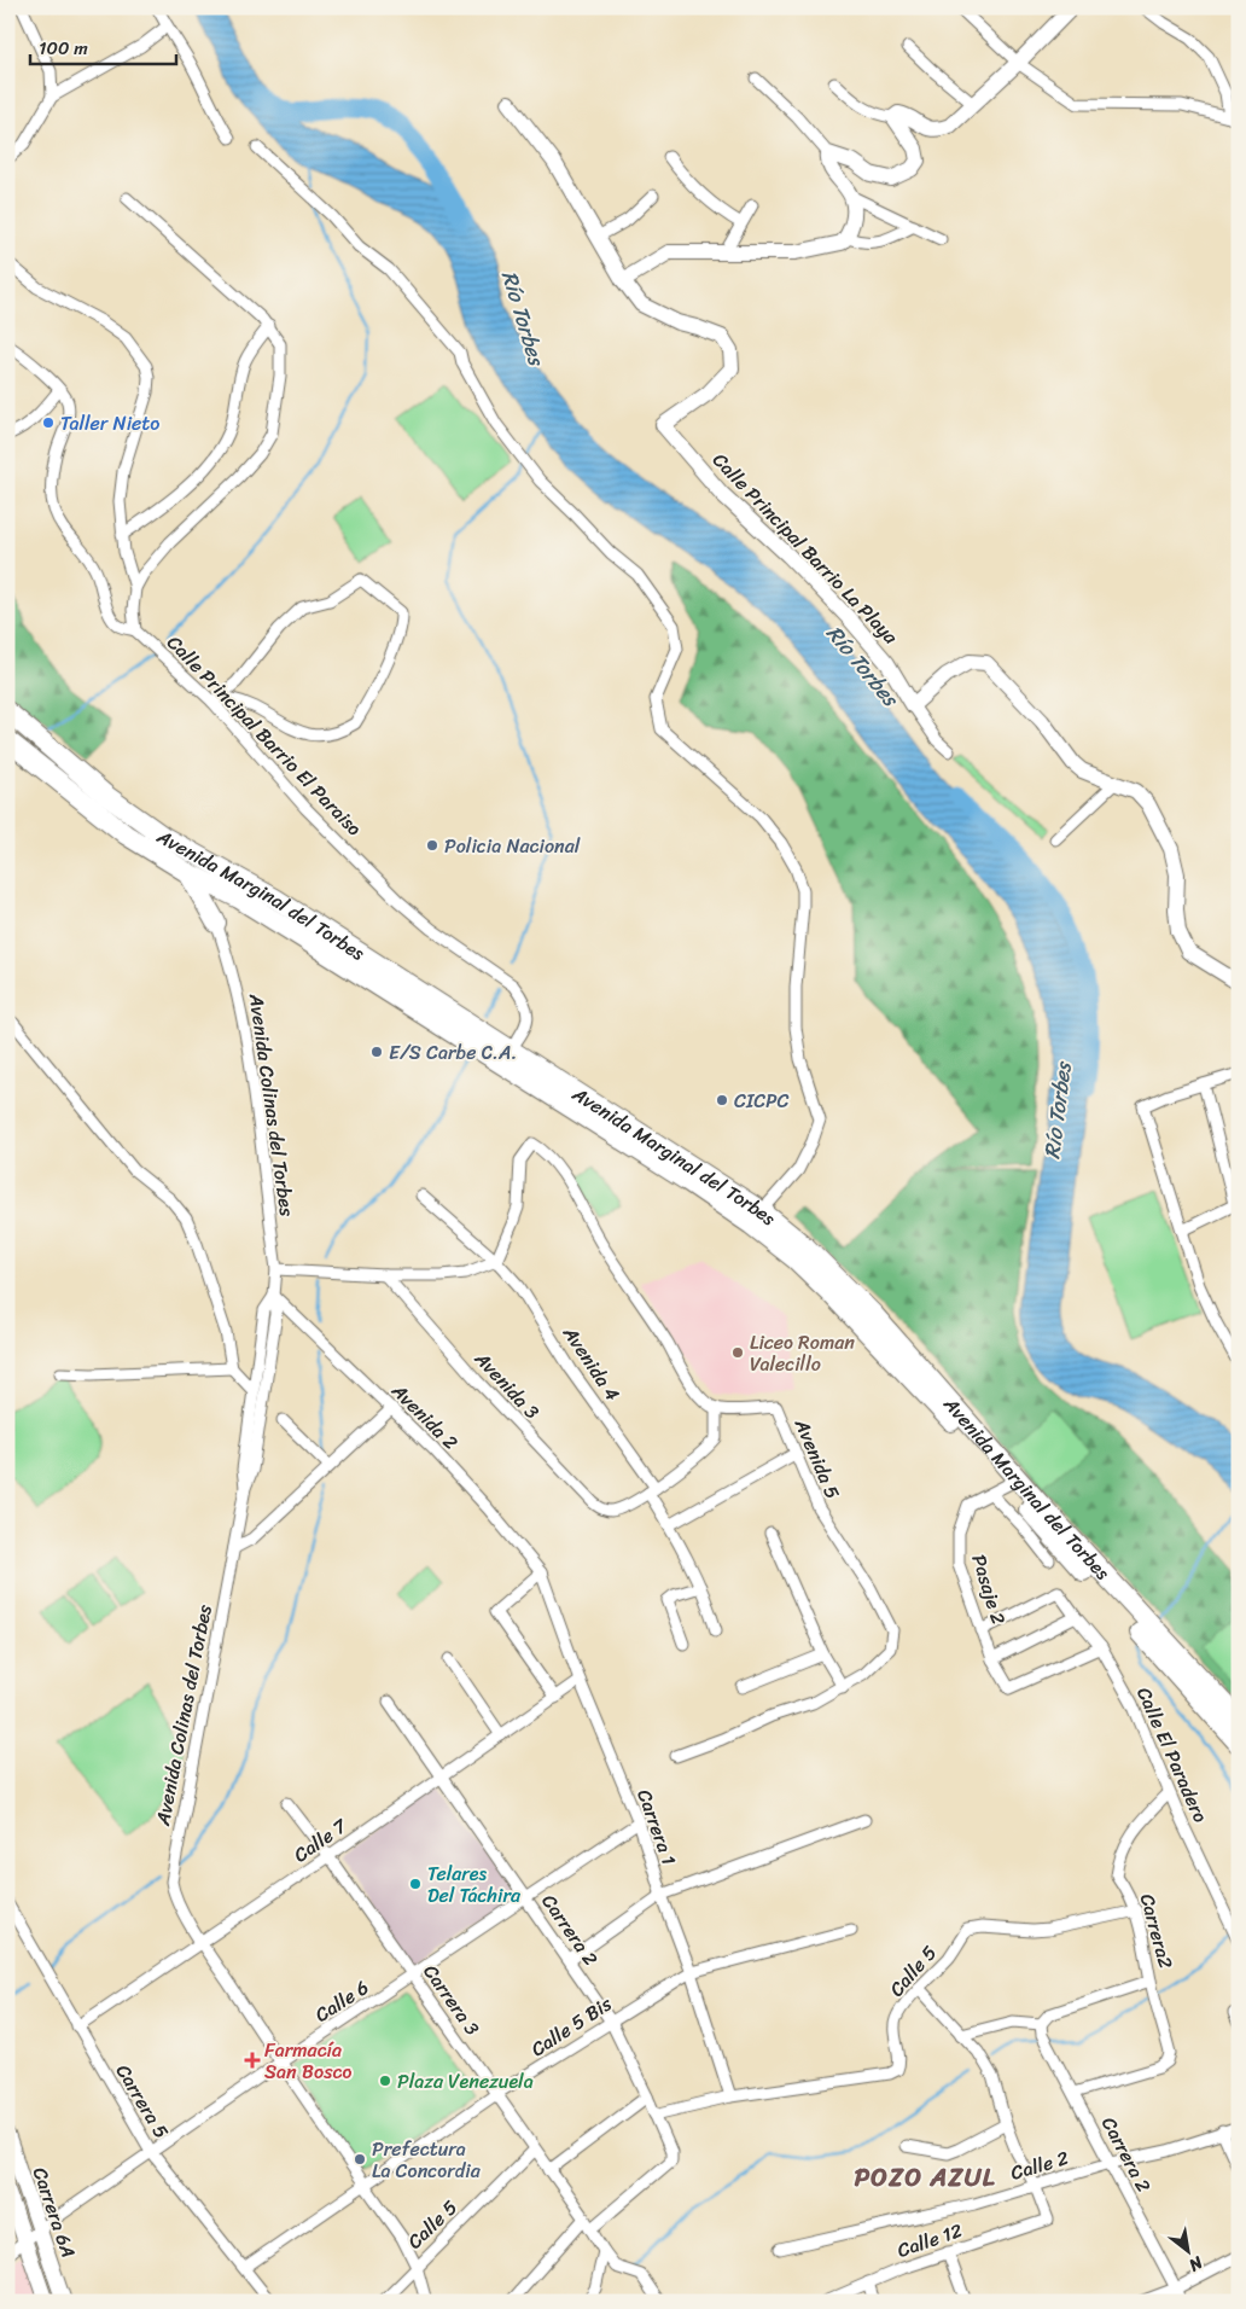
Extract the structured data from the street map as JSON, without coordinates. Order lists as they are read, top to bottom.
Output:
{
  "streets": {
    "highway": ["Avenida Marginal del Torbes"],
    "street": [
      "Calle Principal Barrio La Playa",
      "Calle Principal Barrio El Paraiso",
      "Avenida Colinas del Torbes",
      "Avenida 4",
      "Avenida 3",
      "Avenida 2",
      "Avenida 5",
      "Pasaje 2",
      "Calle El Paradero",
      "Carrera 1",
      "Calle 7",
      "Carrera 2",
      "Carrera2",
      "Calle 5",
      "Carrera 3",
      "Calle 6",
      "Calle 5 Bis",
      "Carrera 5",
      "Calle 2",
      "Carrera 6A",
      "Calle 12"
    ]
  },
  "crossings": [
    ["Calle Principal Barrio El Paraiso", "Avenida Marginal del Torbes"],
    ["Avenida Marginal del Torbes", "Pasaje 2"],
    ["Avenida Colinas del Torbes", "Avenida 2"],
    ["Avenida Colinas del Torbes", "Calle 7"],
    ["Avenida Colinas del Torbes", "Calle 5"],
    ["Avenida Colinas del Torbes", "Calle 6"],
    ["Avenida Colinas del Torbes", "Calle 5 Bis"],
    ["Avenida 4", "Avenida 3"],
    ["Avenida 2", "Carrera 1"],
    ["Pasaje 2", "Calle El Paradero"],
    ["Calle El Paradero", "Carrera2"],
    ["Carrera 1", "Calle 7"],
    ["Carrera 1", "Calle 5"],
    ["Carrera 1", "Calle 6"],
    ["Carrera 1", "Calle 5 Bis"],
    ["Calle 7", "Carrera 2"],
    ["Calle 7", "Carrera 3"],
    ["Calle 7", "Carrera 5"],
    ["Carrera 2", "Carrera2"],
    ["Carrera 2", "Calle 5"],
    ["Carrera 2", "Carrera 3"],
    ["Carrera 2", "Calle 6"],
    ["Carrera 2", "Calle 5 Bis"],
    ["Carrera 2", "Calle 2"],
    ["Carrera2", "Calle 5"],
    ["Calle 5", "Carrera 3"],
    ["Carrera 3", "Calle 6"],
    ["Carrera 3", "Calle 5 Bis"],
    ["Calle 6", "Carrera 5"],
    ["Calle 6", "Carrera 6A"],
    ["Calle 5 Bis", "Carrera 5"],
    ["Calle 2", "Calle 12"]
  ],
  "districts": ["POZO AZUL"],
  "water": ["Río Torbes"],
  "places": {
    "other": [
      "Taller Nieto",
      "Policia Nacional",
      "E/S Carbe C.A.",
      "CICPC",
      "Liceo Roman Valecillo",
      "Telares Del Táchira",
      "Plaza Venezuela",
      "Prefectura La Concordia"
    ],
    "health": ["Farmacía San Bosco"]
  },
  "scale_bar": "100 m",
  "north": "bottom right"
}
